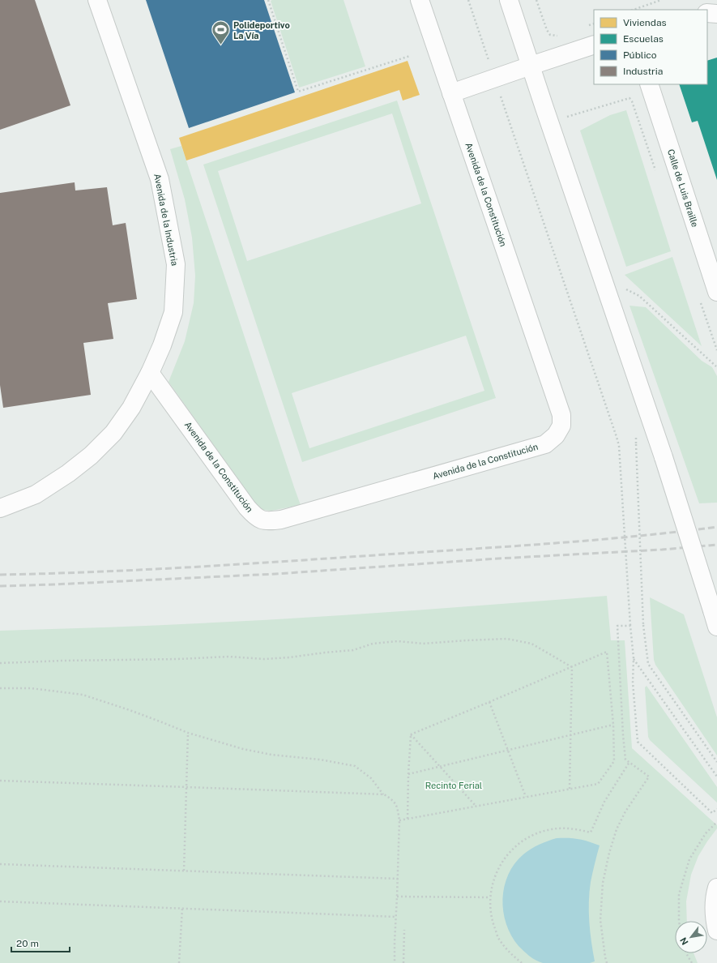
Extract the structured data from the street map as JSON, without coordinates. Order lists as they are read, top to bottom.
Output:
{
  "streets": {
    "street": ["Calle de Luis Braille", "Avenida de la Constitución", "Avenida de la Industria"]
  },
  "crossings": [
    ["Avenida de la Constitución", "Avenida de la Industria"]
  ],
  "parks": ["Recinto Ferial"],
  "places": {
    "sports": ["Polideportivo La Vía"]
  },
  "legend": [
    "Viviendas",
    "Escuelas",
    "Público",
    "Industria"
  ],
  "scale_bar": "20 m",
  "north": "bottom left"
}
